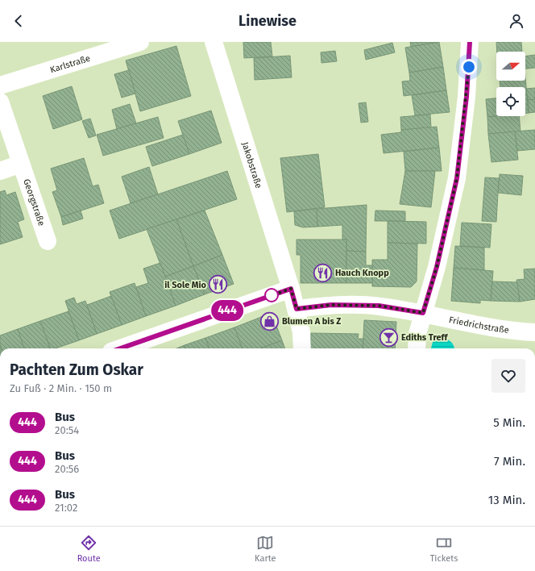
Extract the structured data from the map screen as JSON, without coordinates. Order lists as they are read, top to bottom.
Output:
{
  "streets": {
    "street": [
      "Karlstraße",
      "Jakobstraße",
      "Georgstraße",
      "Friedrichstraße"
    ]
  },
  "crossings": [
    ["Jakobstraße", "Friedrichstraße"]
  ],
  "places": {
    "restaurant": ["Hauch Knopp", "il Sole Mio"],
    "shop": ["Blumen A bis Z"],
    "bar": ["Ediths Treff"]
  },
  "lines": ["bus line 444"],
  "north": "right",
  "page": {
    "header": "Linewise",
    "on_map": "444",
    "heading": ["Pachten Zum Oskar", "Zu Fuß · 2 Min. · 150 m"],
    "list": [
      {
        "mark": "444",
        "name": "Bus",
        "note": "20:54",
        "value": "5 Min."
      },
      {
        "mark": "444",
        "name": "Bus",
        "note": "20:56",
        "value": "7 Min."
      },
      {
        "mark": "444",
        "name": "Bus",
        "note": "21:02",
        "value": "13 Min."
      }
    ],
    "tabs": ["Route", "Karte", "Tickets"]
  }
}
